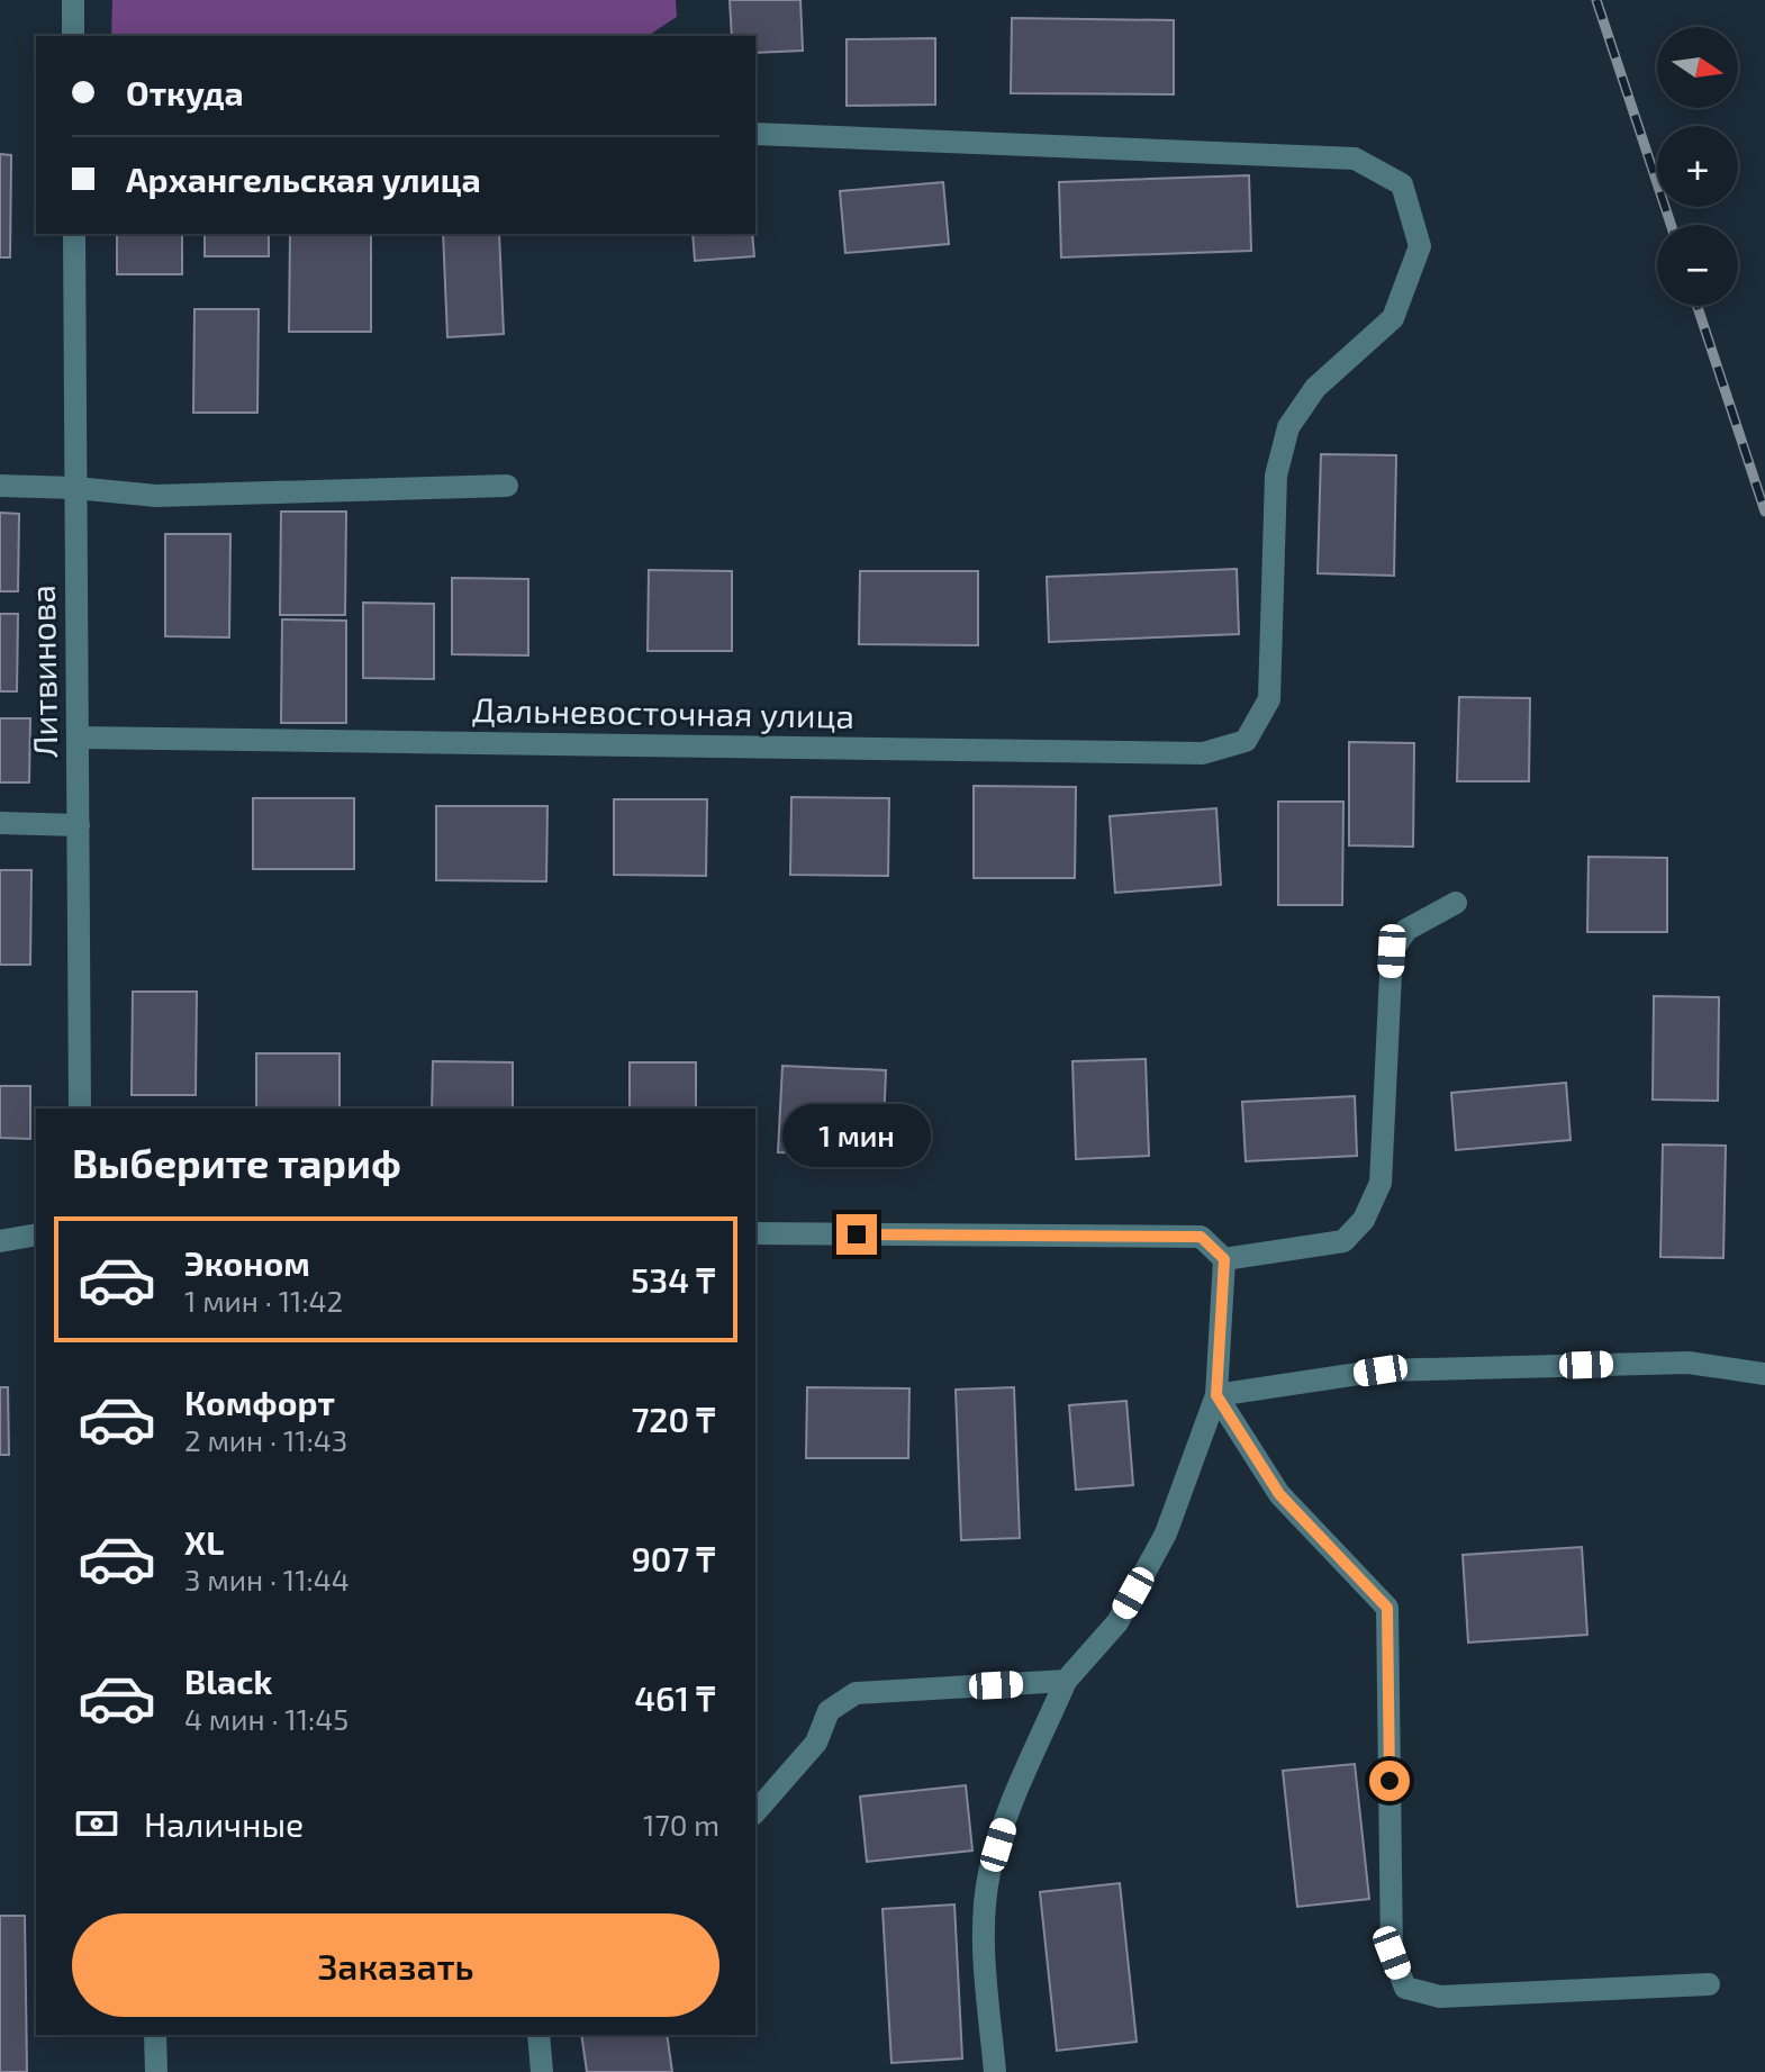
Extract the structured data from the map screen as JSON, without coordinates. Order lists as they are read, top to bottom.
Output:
{
  "streets": {
    "street": ["Литвинова", "Дальневосточная улица"]
  },
  "crossings": [
    ["Литвинова", "Дальневосточная улица"]
  ],
  "north": "right",
  "page": {
    "map_buttons": ["+", "−"],
    "banner": ["Откуда", "Архангельская улица"],
    "bubble": "1 мин",
    "heading": "Выберите тариф",
    "list": [
      {
        "name": "Эконом",
        "note": "1 мин · 11:42",
        "value": "534 ₸"
      },
      {
        "name": "Комфорт",
        "note": "2 мин · 11:43",
        "value": "720 ₸"
      },
      {
        "name": "XL",
        "note": "3 мин · 11:44",
        "value": "907 ₸"
      },
      {
        "name": "Black",
        "note": "4 мин · 11:45",
        "value": "461 ₸"
      }
    ],
    "pay": ["Наличные", "170 m"],
    "buttons": "Заказать"
  }
}
